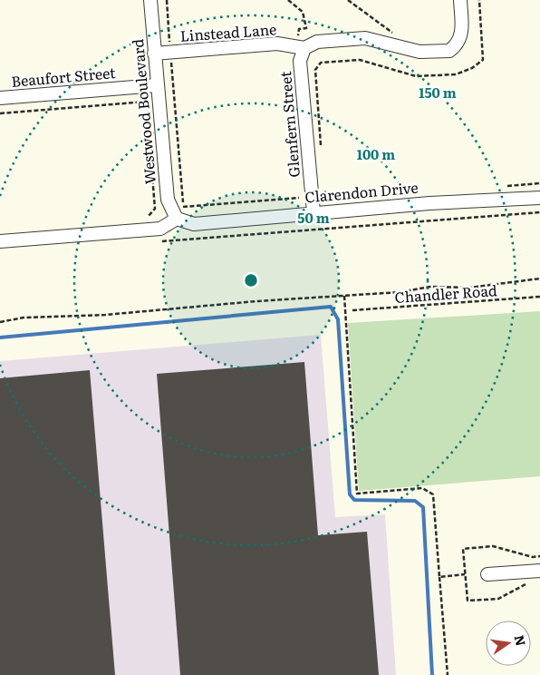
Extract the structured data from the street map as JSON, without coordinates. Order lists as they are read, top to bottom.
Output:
{
  "streets": {
    "street": [
      "Linstead Lane",
      "Beaufort Street",
      "Westwood Boulevard",
      "Glenfern Street",
      "Clarendon Drive"
    ],
    "path": ["Chandler Road"]
  },
  "crossings": [
    ["Linstead Lane", "Westwood Boulevard"],
    ["Linstead Lane", "Glenfern Street"],
    ["Beaufort Street", "Westwood Boulevard"],
    ["Westwood Boulevard", "Clarendon Drive"],
    ["Glenfern Street", "Clarendon Drive"]
  ],
  "north": "right",
  "rings": ["150 m", "100 m", "50 m"]
}
